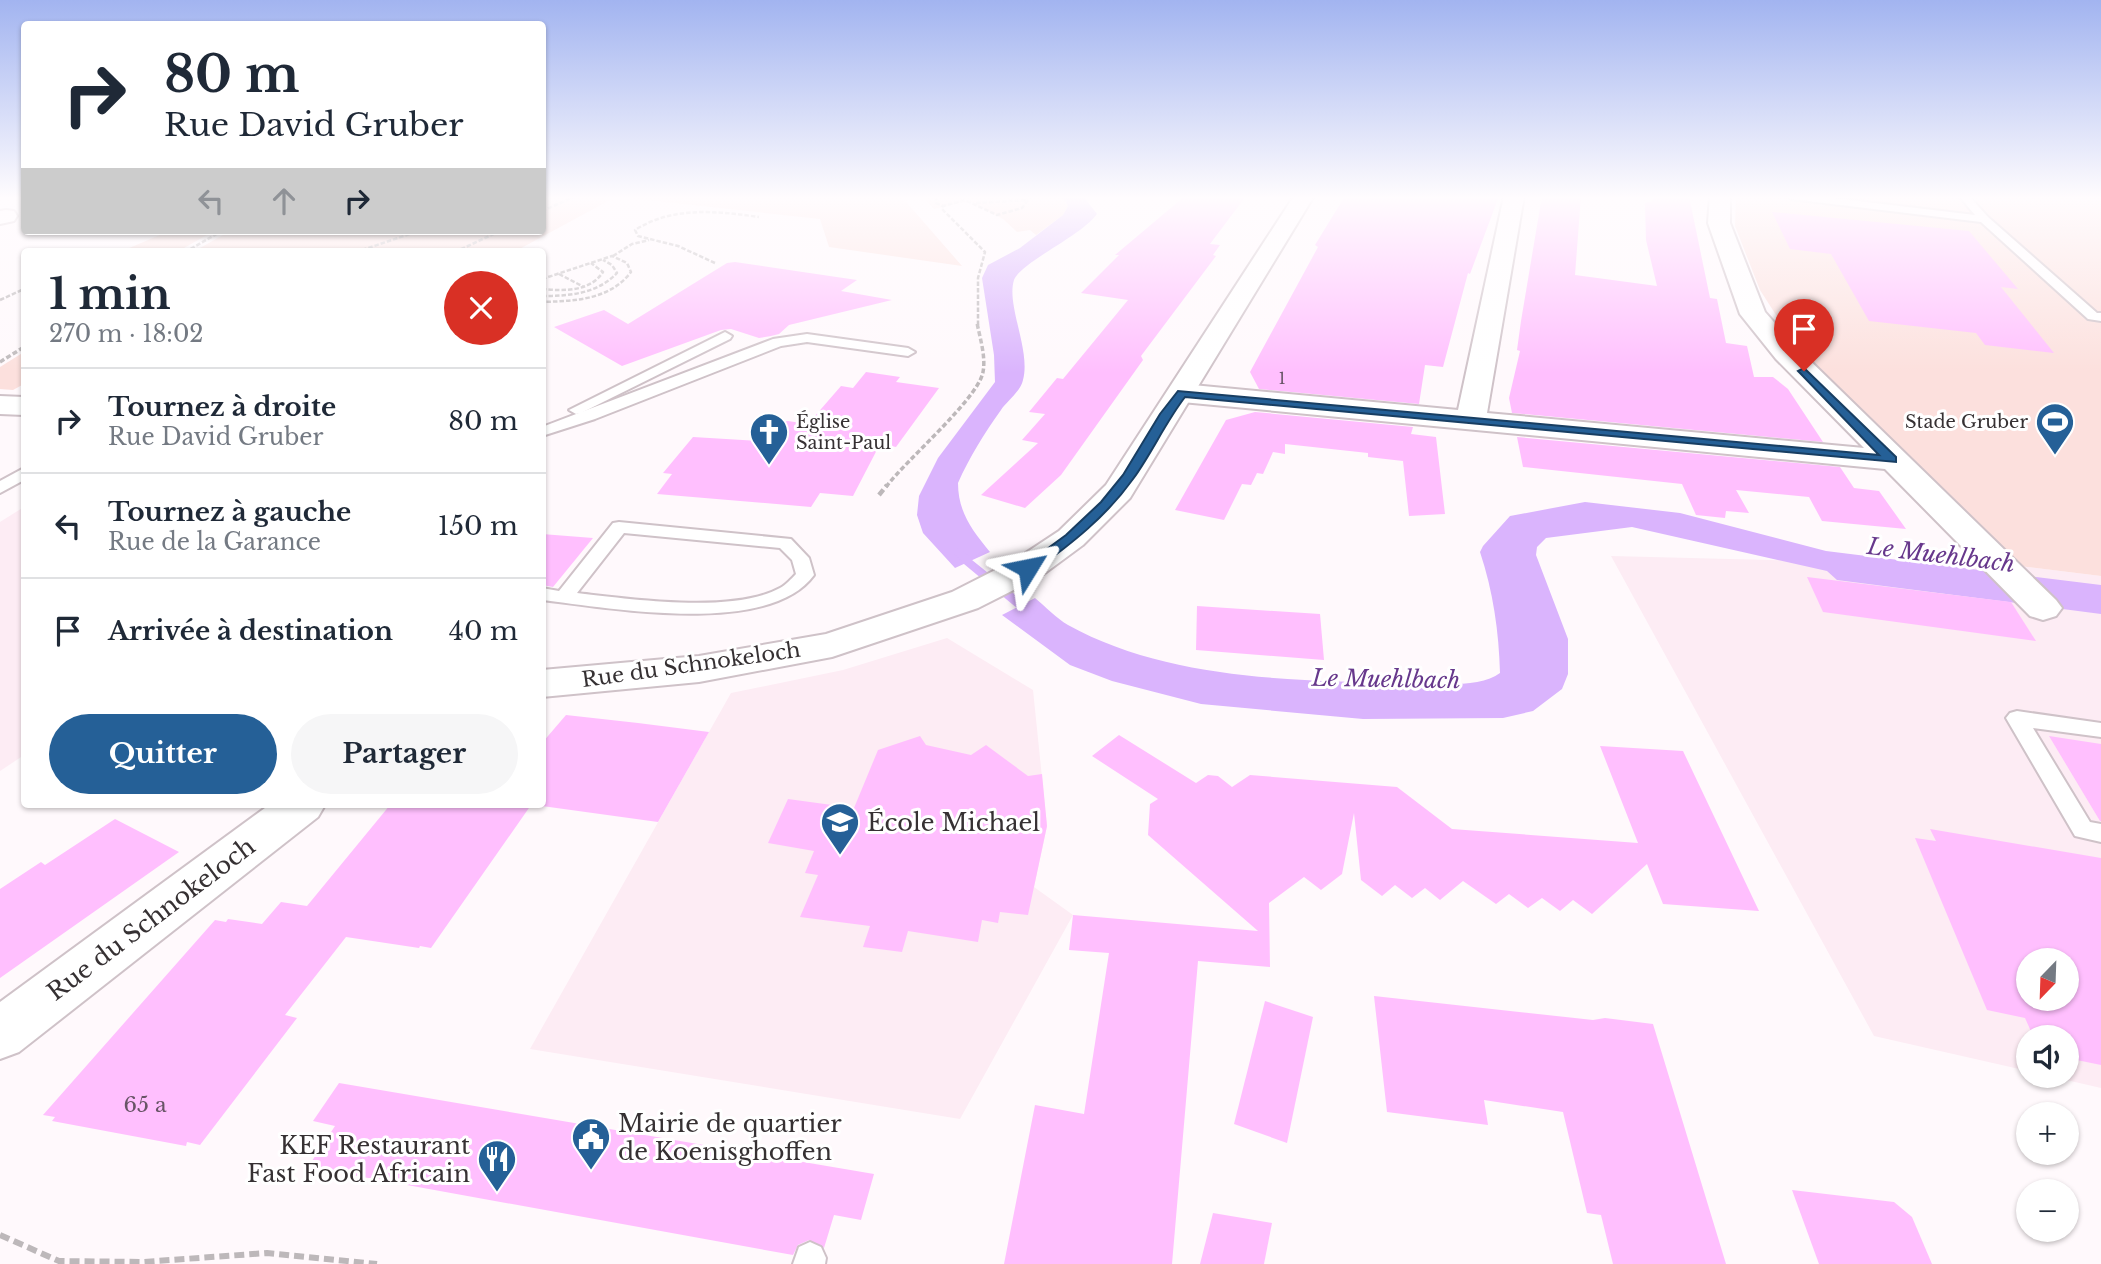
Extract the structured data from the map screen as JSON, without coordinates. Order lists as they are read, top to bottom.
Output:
{
  "streets": {
    "street": ["Rue du Schnokeloch"]
  },
  "water": ["Le Muehlbach"],
  "places": {
    "sports": ["Stade Gruber"],
    "church": ["Église Saint-Paul"],
    "school or university": ["École Michael"],
    "public building": ["Mairie de quartier de Koenisghoffen"],
    "restaurant": ["KEF Restaurant Fast Food Africain"]
  },
  "house_numbers": ["1", "65 a"],
  "north": "bottom left",
  "page": {
    "turn": ["80 m", "Rue David Gruber"],
    "heading": ["1 min", "270 m · 18:02"],
    "list": [
      {
        "name": "Tournez à droite",
        "note": "Rue David Gruber",
        "value": "80 m"
      },
      {
        "name": "Tournez à gauche",
        "note": "Rue de la Garance",
        "value": "150 m"
      },
      {
        "name": "Arrivée à destination",
        "value": "40 m"
      }
    ],
    "buttons": ["Quitter", "Partager"],
    "map_buttons": ["+", "−"]
  }
}
